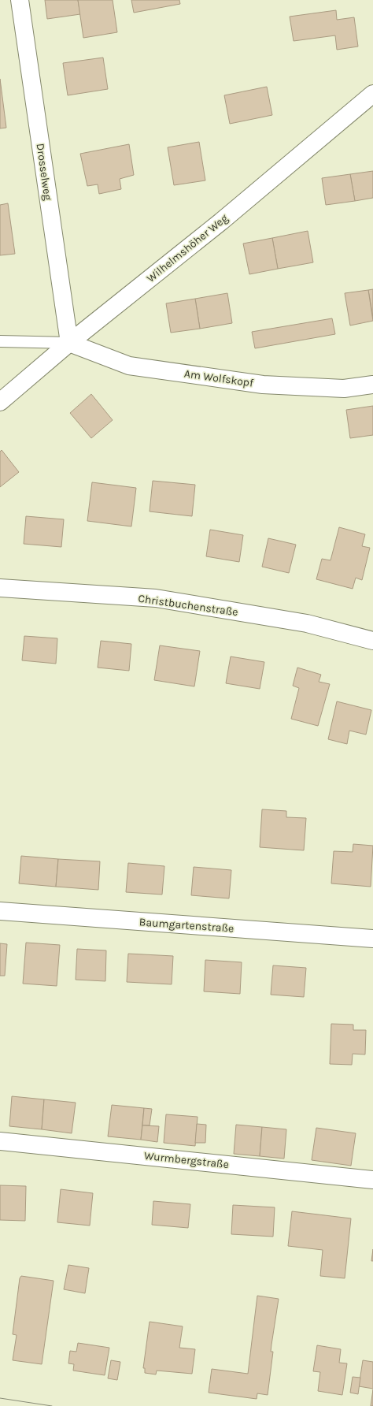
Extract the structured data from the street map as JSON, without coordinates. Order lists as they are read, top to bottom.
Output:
{
  "streets": {
    "street": [
      "Drosselweg",
      "Wilhelmshöher Weg",
      "Am Wolfskopf",
      "Christbuchenstraße",
      "Baumgartenstraße",
      "Wurmbergstraße"
    ]
  },
  "crossings": [
    ["Drosselweg", "Wilhelmshöher Weg"],
    ["Drosselweg", "Am Wolfskopf"],
    ["Wilhelmshöher Weg", "Am Wolfskopf"]
  ]
}
